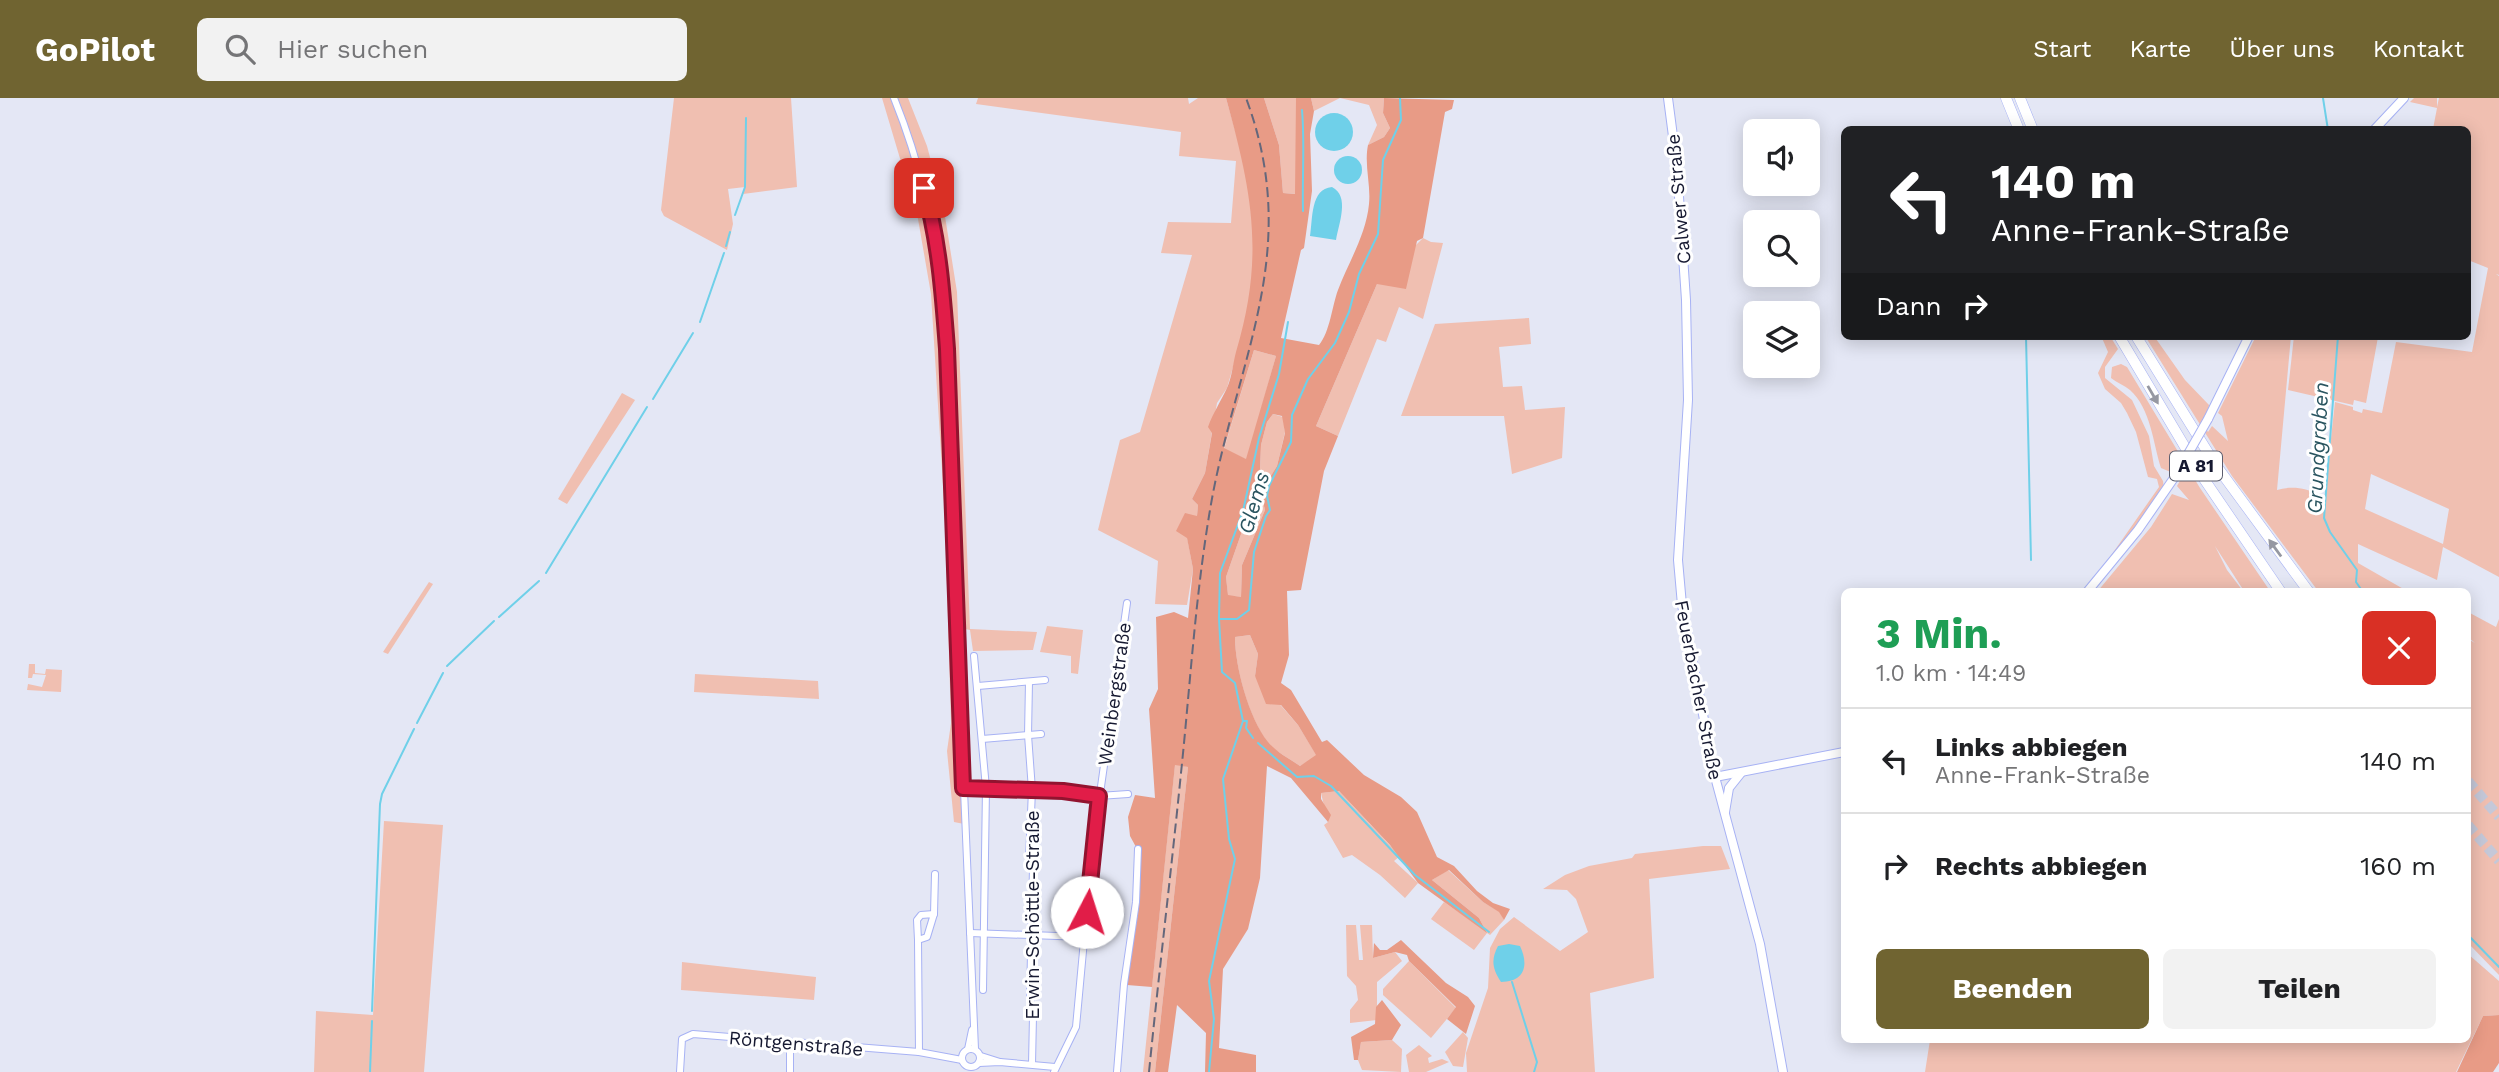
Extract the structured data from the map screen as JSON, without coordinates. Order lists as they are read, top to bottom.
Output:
{
  "streets": {
    "highway": ["A 81"],
    "main road": ["Calwer Straße", "Feuerbacher Straße"],
    "street": ["Weinbergstraße", "Erwin-Schöttle-Straße", "Röntgenstraße"]
  },
  "crossings": [
    ["Calwer Straße", "Feuerbacher Straße"]
  ],
  "water": ["Grundgraben", "Glems"],
  "page": {
    "header": "GoPilot",
    "search": "Hier suchen",
    "nav": [
      "Start",
      "Karte",
      "Über uns",
      "Kontakt"
    ],
    "turn": ["140 m", "Anne-Frank-Straße"],
    "then": "Dann",
    "heading": ["3 Min.", "1.0 km · 14:49"],
    "list": [
      {
        "name": "Links abbiegen",
        "note": "Anne-Frank-Straße",
        "value": "140 m"
      },
      {
        "name": "Rechts abbiegen",
        "value": "160 m"
      }
    ],
    "buttons": ["Beenden", "Teilen"]
  }
}
